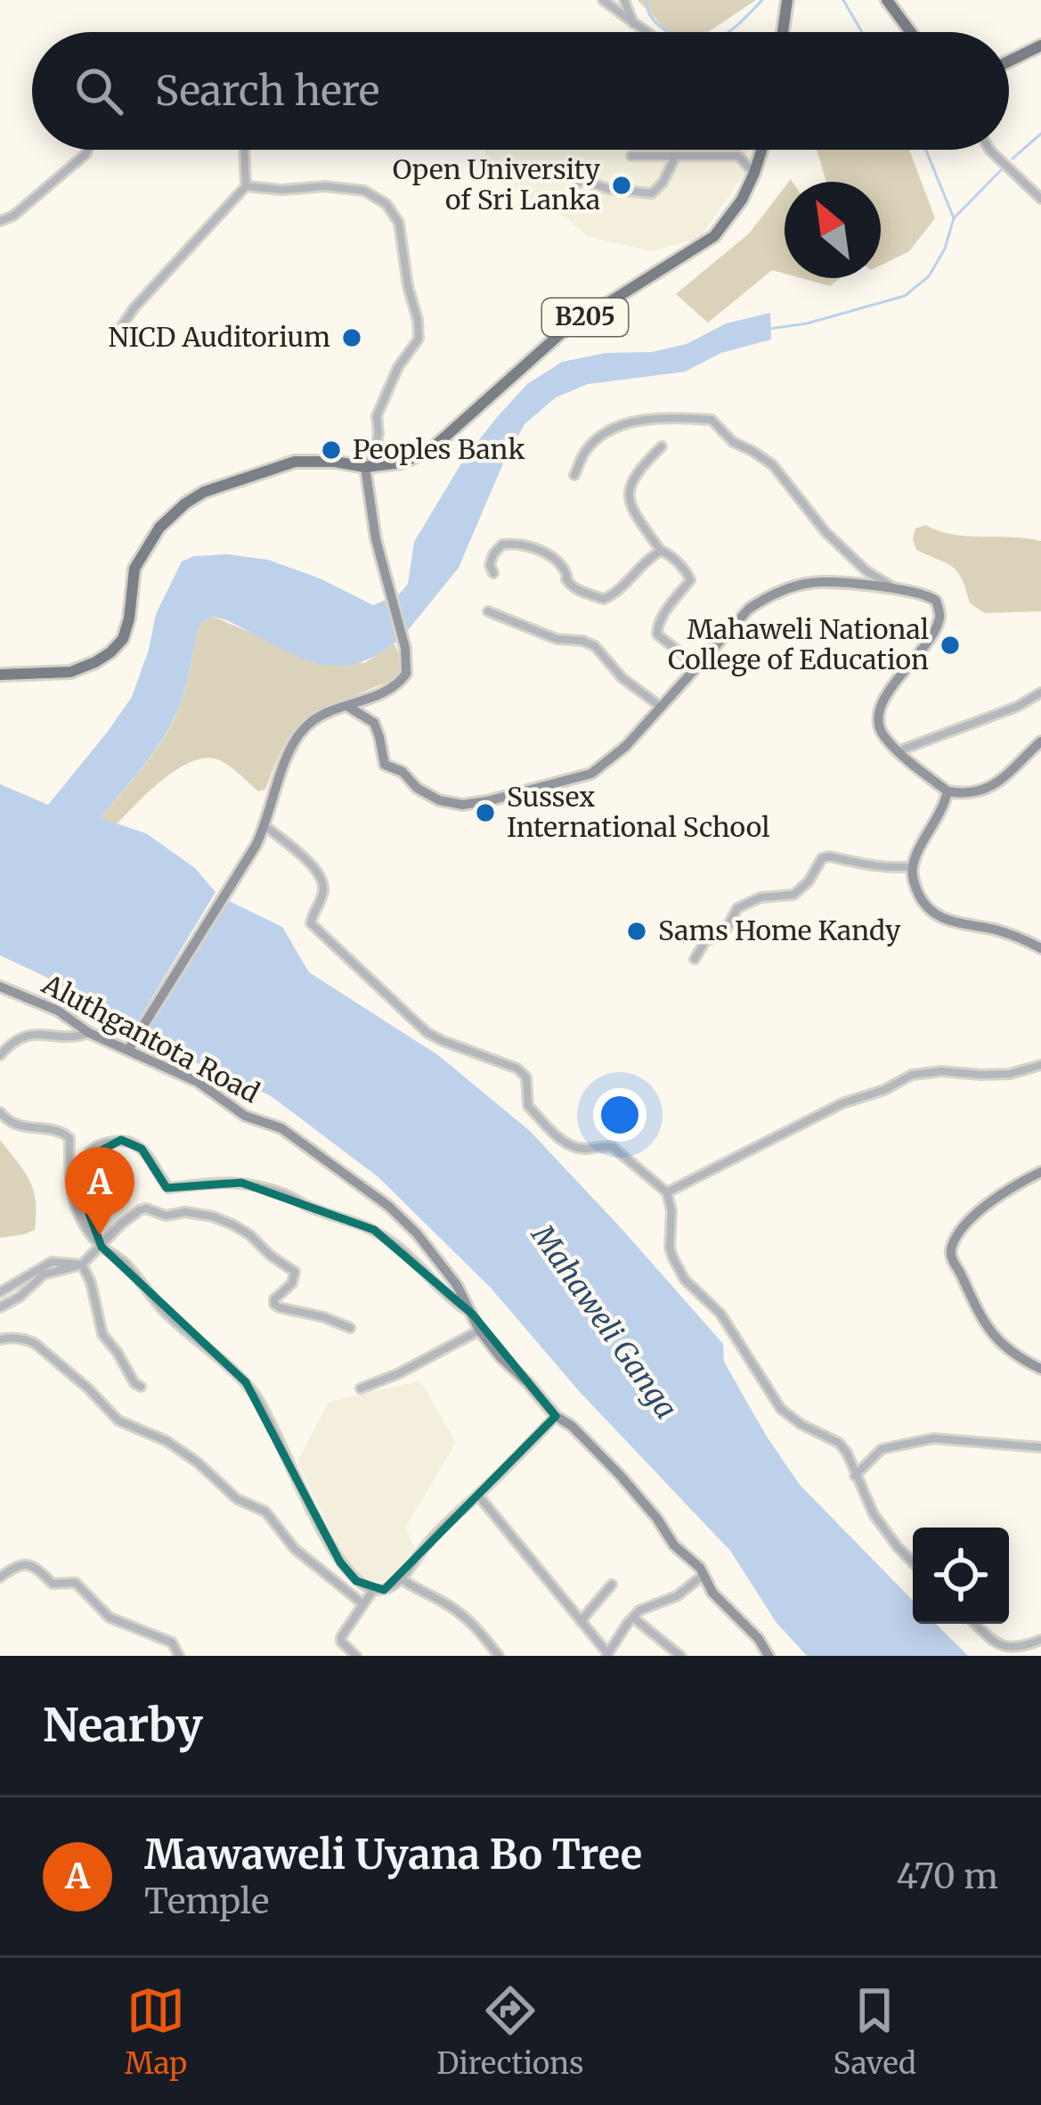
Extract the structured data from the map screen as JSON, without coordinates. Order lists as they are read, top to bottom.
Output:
{
  "streets": {
    "main road": ["B205"],
    "street": ["Aluthgantota Road"]
  },
  "water": ["Mahaweli Ganga"],
  "places": [
    "Open University of Sri Lanka",
    "NICD Auditorium",
    "Peoples Bank",
    "Mahaweli National College of Education",
    "Sussex International School",
    "Sams Home Kandy"
  ],
  "north": "top left",
  "page": {
    "search": "Search here",
    "pins": "A",
    "heading": "Nearby",
    "list": [
      {
        "mark": "A",
        "name": "Mawaweli Uyana Bo Tree",
        "note": "Temple",
        "value": "470 m"
      }
    ],
    "nav": ["Map", "Directions", "Saved"]
  }
}
